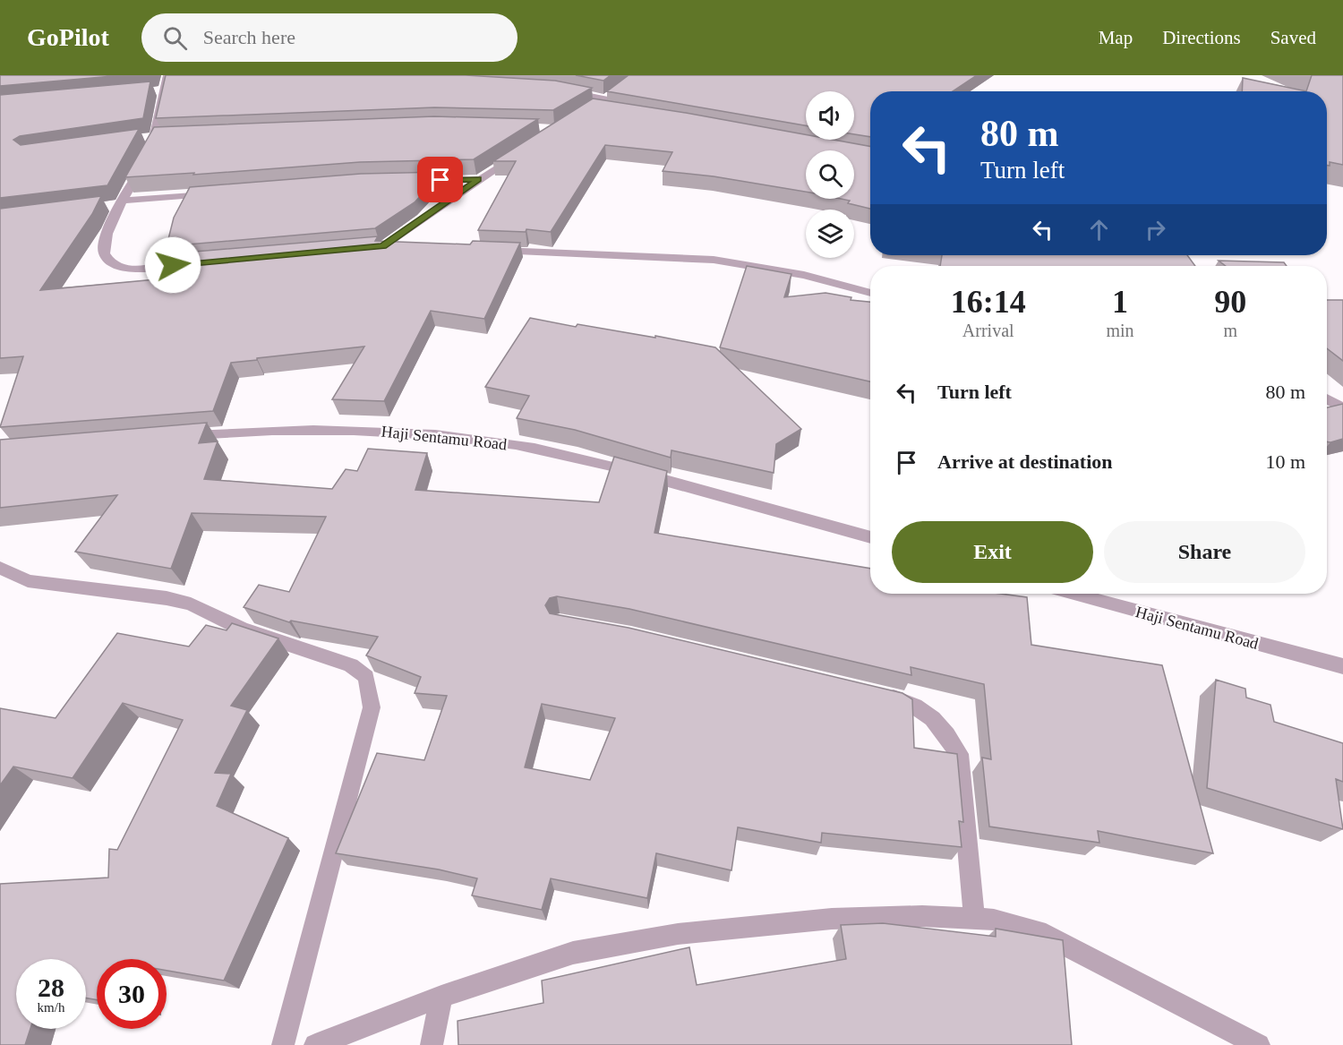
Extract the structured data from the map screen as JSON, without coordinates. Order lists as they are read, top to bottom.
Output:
{
  "streets": {
    "street": ["Haji Sentamu Road"]
  },
  "page": {
    "header": "GoPilot",
    "search": "Search here",
    "nav": ["Map", "Directions", "Saved"],
    "turn": ["80 m", "Turn left"],
    "eta": [
      "16:14",
      "Arrival",
      "1",
      "min",
      "90",
      "m"
    ],
    "list": [
      {
        "name": "Turn left",
        "value": "80 m"
      },
      {
        "name": "Arrive at destination",
        "value": "10 m"
      }
    ],
    "buttons": ["Exit", "Share"],
    "speed": "28 km/h",
    "limit": "30"
  }
}
